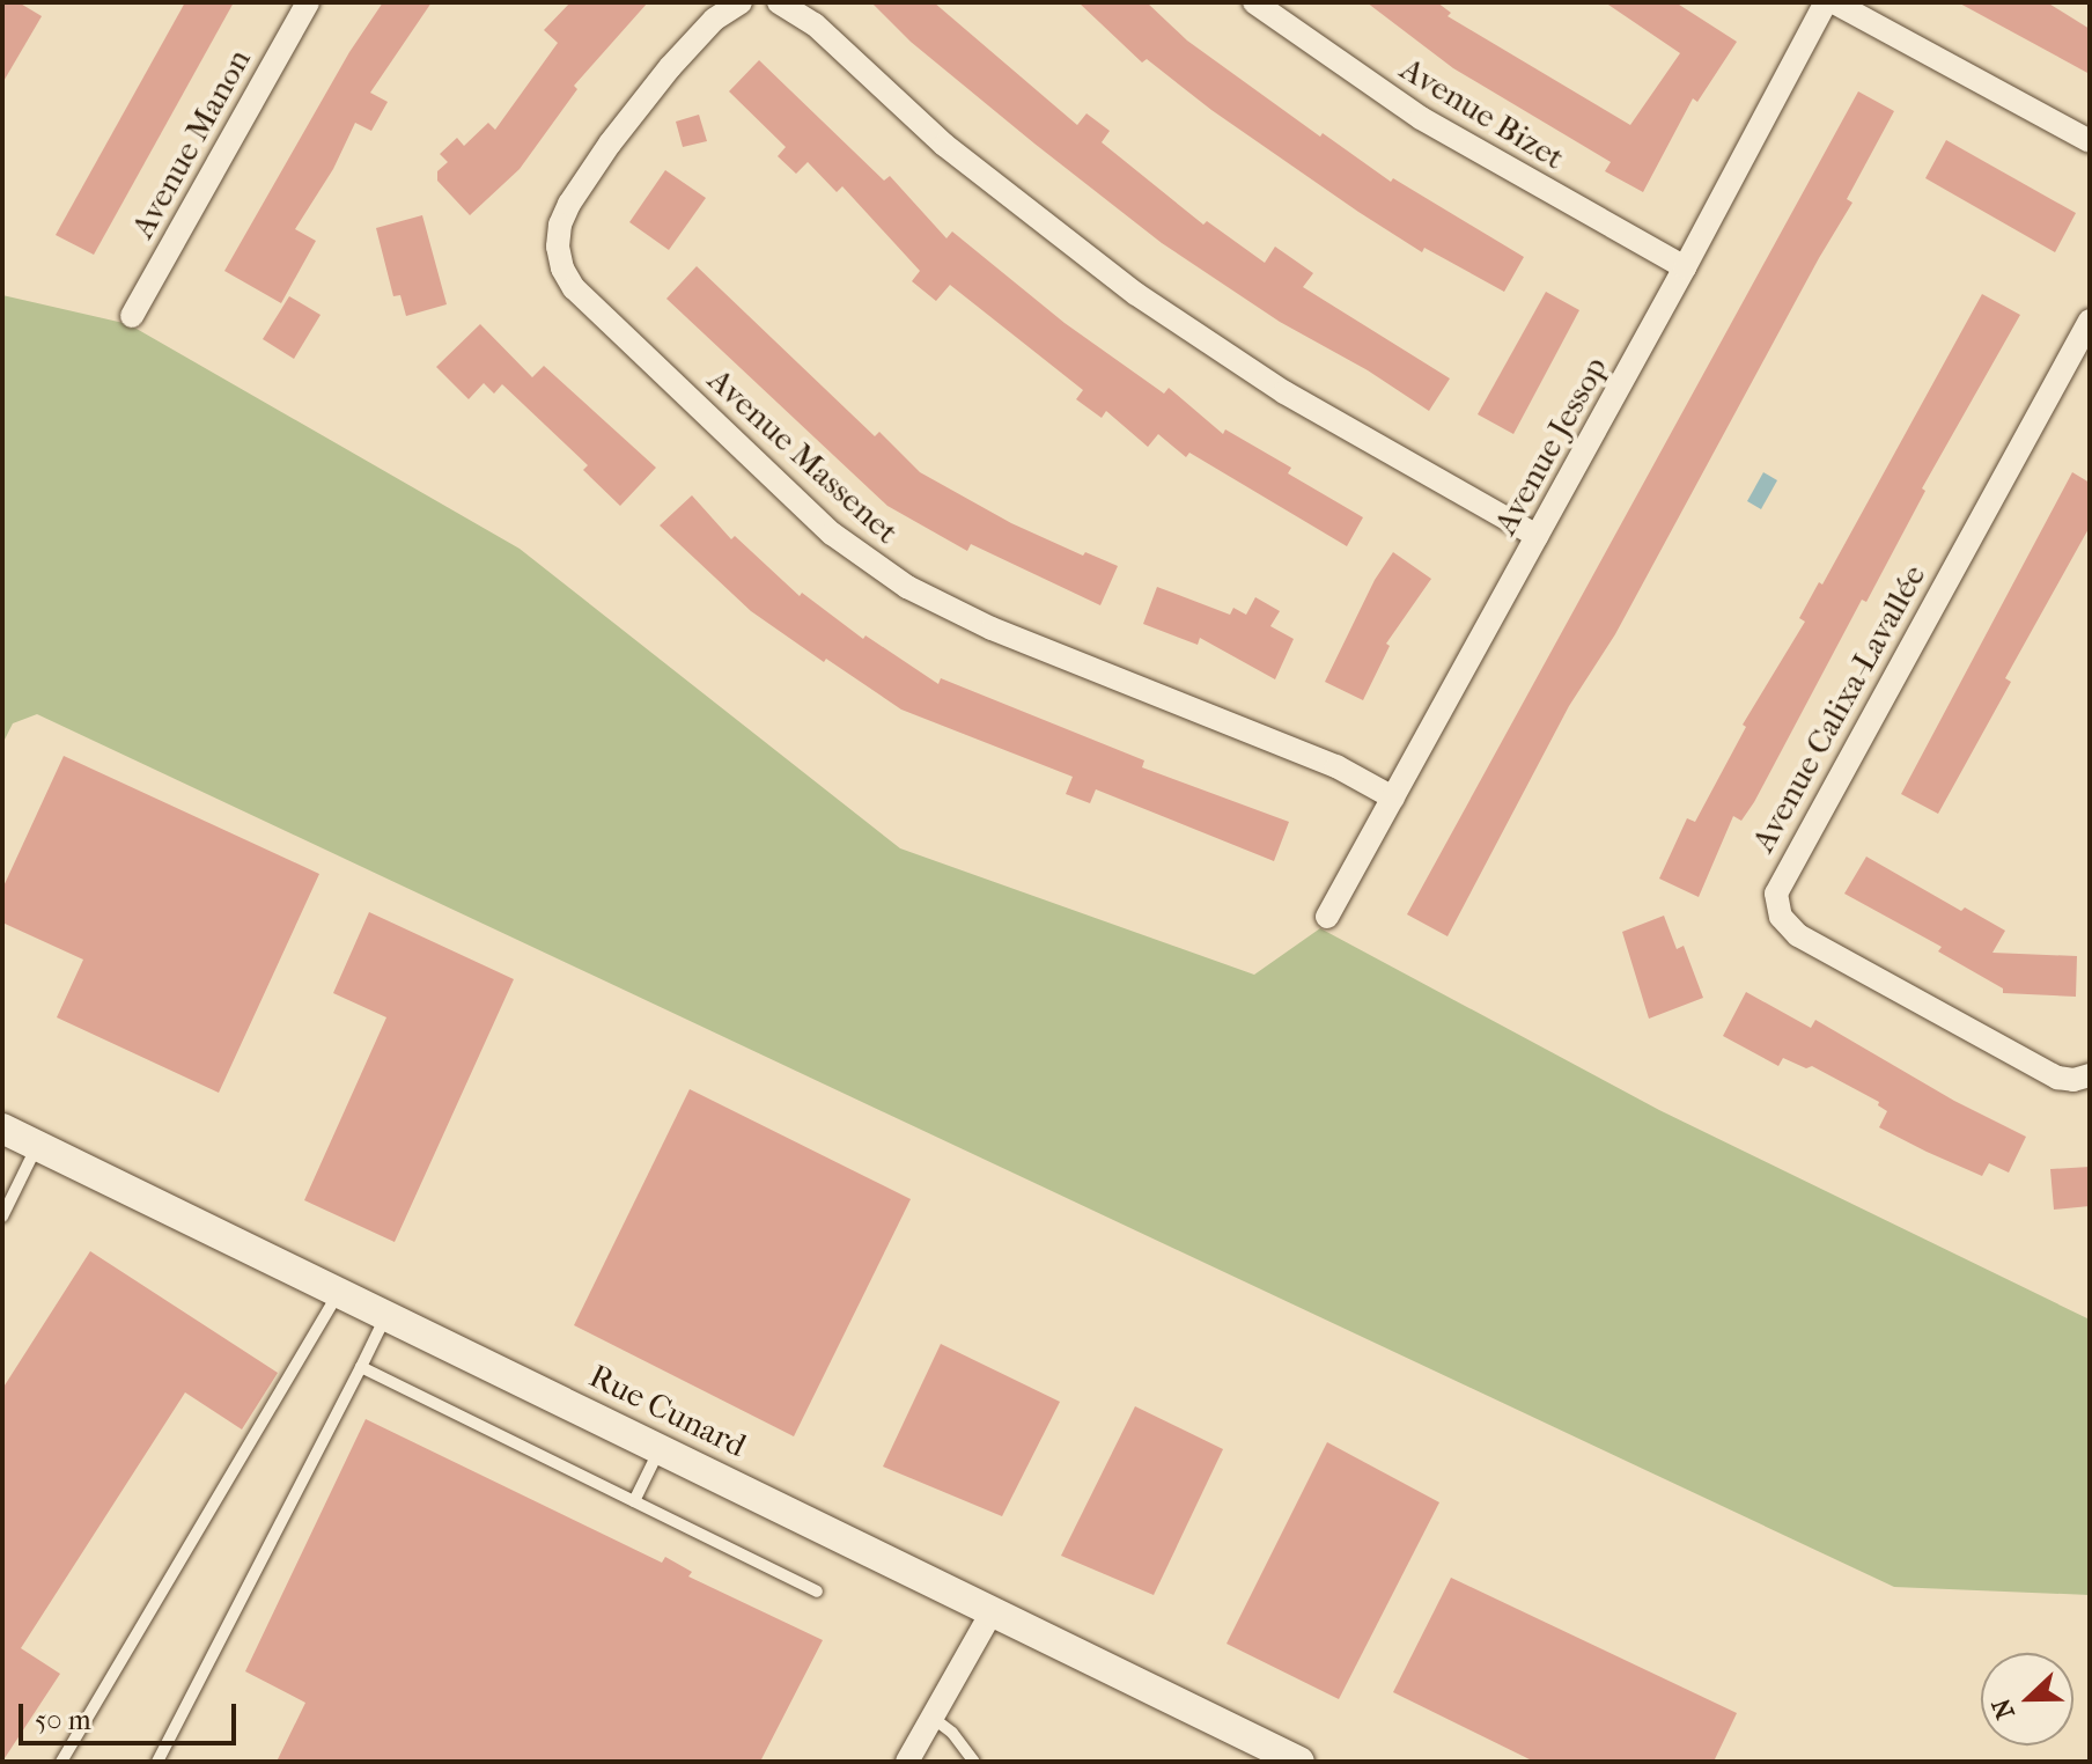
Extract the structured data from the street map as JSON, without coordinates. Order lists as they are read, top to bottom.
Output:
{
  "streets": {
    "street": [
      "Avenue Bizet",
      "Avenue Manon",
      "Avenue Jessop",
      "Avenue Massenet",
      "Avenue Calixa-Lavallée",
      "Rue Cunard"
    ]
  },
  "crossings": [
    ["Avenue Bizet", "Avenue Jessop"],
    ["Avenue Jessop", "Avenue Massenet"]
  ],
  "scale_bar": "50 m",
  "north": "left"
}
